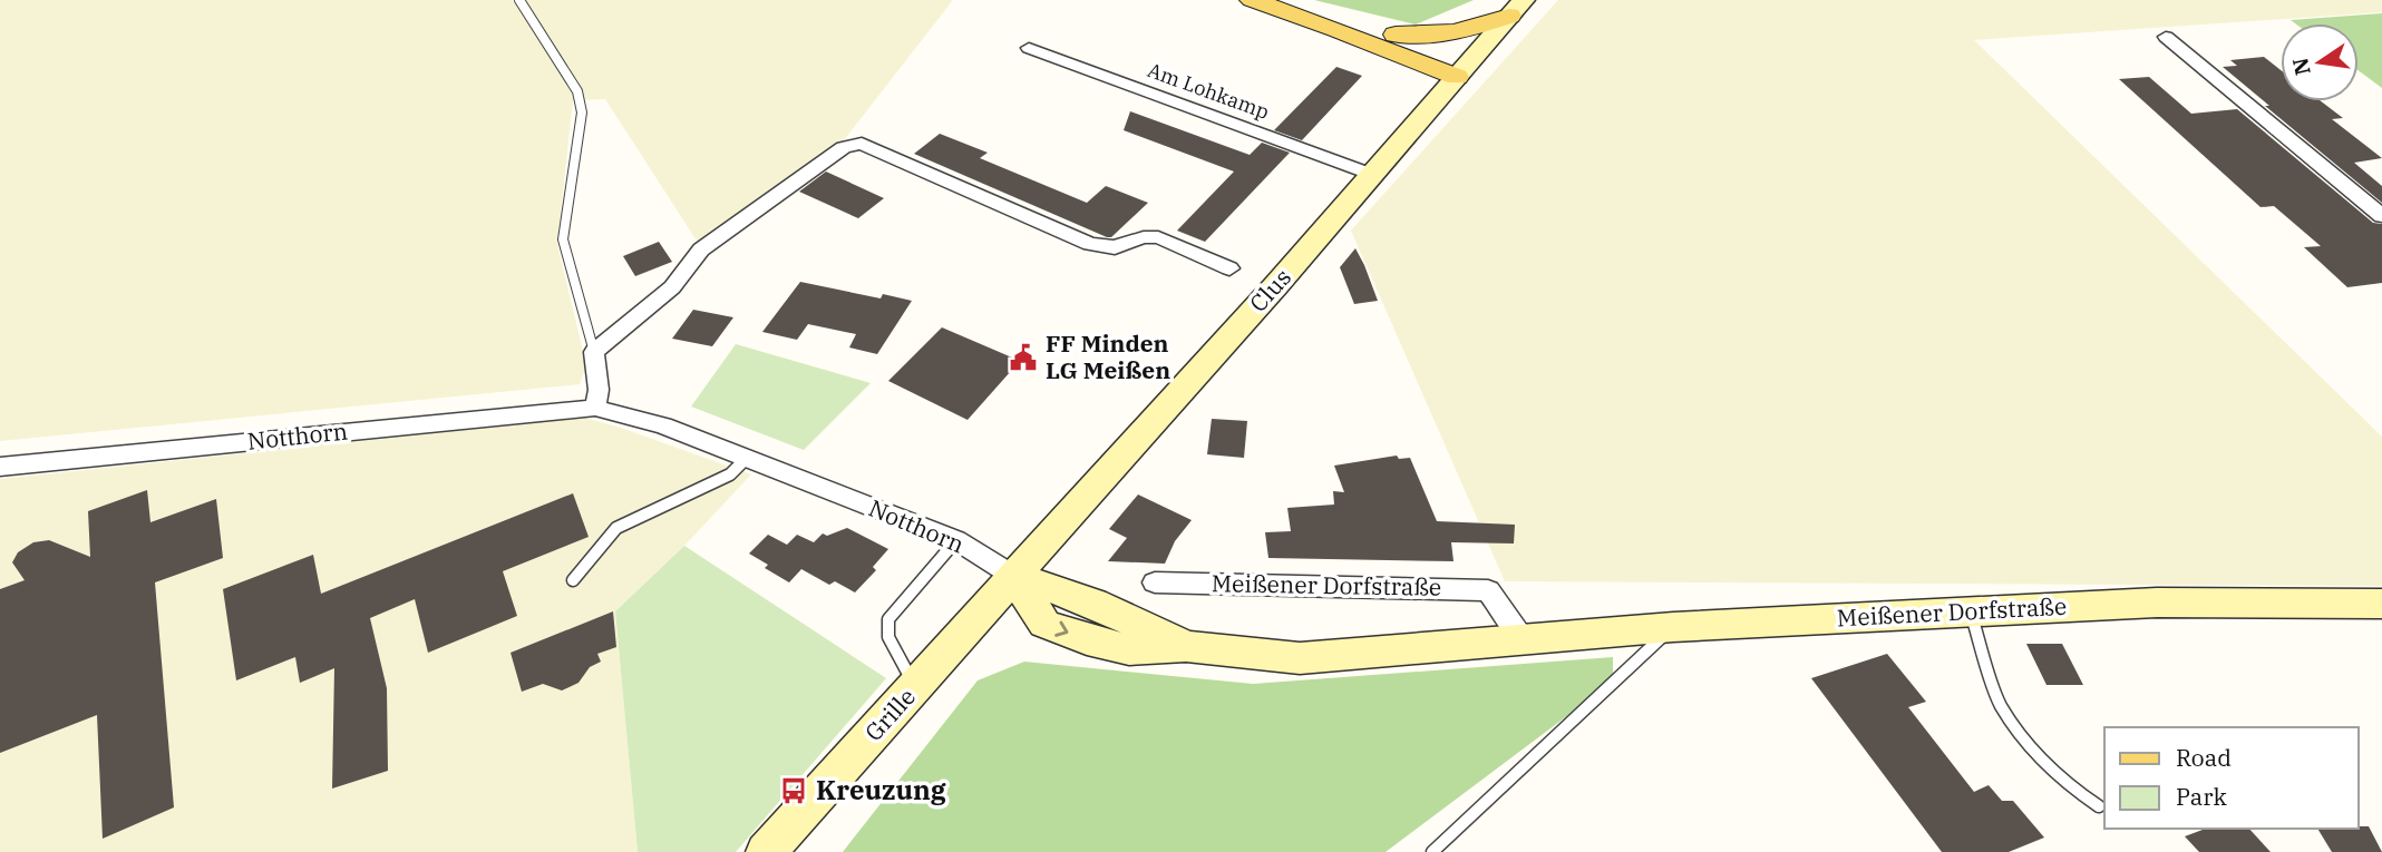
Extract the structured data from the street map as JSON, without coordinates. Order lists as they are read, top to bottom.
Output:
{
  "streets": {
    "main road": ["Clus", "Meißener Dorfstraße", "Grille"],
    "street": ["Am Lohkamp", "Notthorn"]
  },
  "crossings": [
    ["Am Lohkamp", "Clus"],
    ["Clus", "Notthorn"],
    ["Clus", "Meißener Dorfstraße"],
    ["Clus", "Grille"],
    ["Notthorn", "Meißener Dorfstraße"],
    ["Notthorn", "Grille"],
    ["Meißener Dorfstraße", "Grille"]
  ],
  "places": {
    "public building": ["FF Minden LG Meißen"],
    "bus stop": ["Kreuzung"]
  },
  "legend": ["Road", "Park"],
  "north": "left"
}
